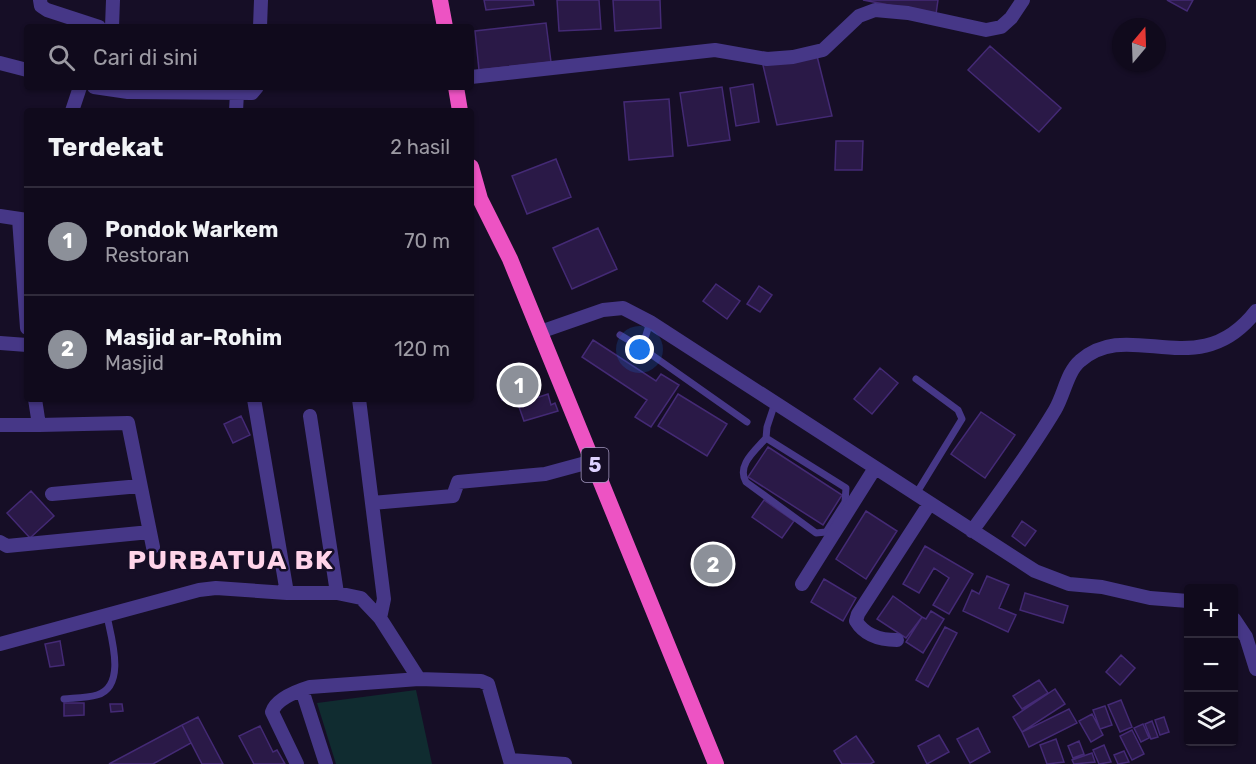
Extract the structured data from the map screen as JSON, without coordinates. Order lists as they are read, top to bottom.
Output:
{
  "streets": {
    "highway": ["5"]
  },
  "districts": ["PURBATUA BK"],
  "north": "top",
  "page": {
    "search": "Cari di sini",
    "heading": ["Terdekat", "2 hasil"],
    "list": [
      {
        "mark": "1",
        "name": "Pondok Warkem",
        "note": "Restoran",
        "value": "70 m"
      },
      {
        "mark": "2",
        "name": "Masjid ar-Rohim",
        "note": "Masjid",
        "value": "120 m"
      }
    ],
    "pins": ["1", "2"],
    "map_buttons": ["+", "−"]
  }
}
